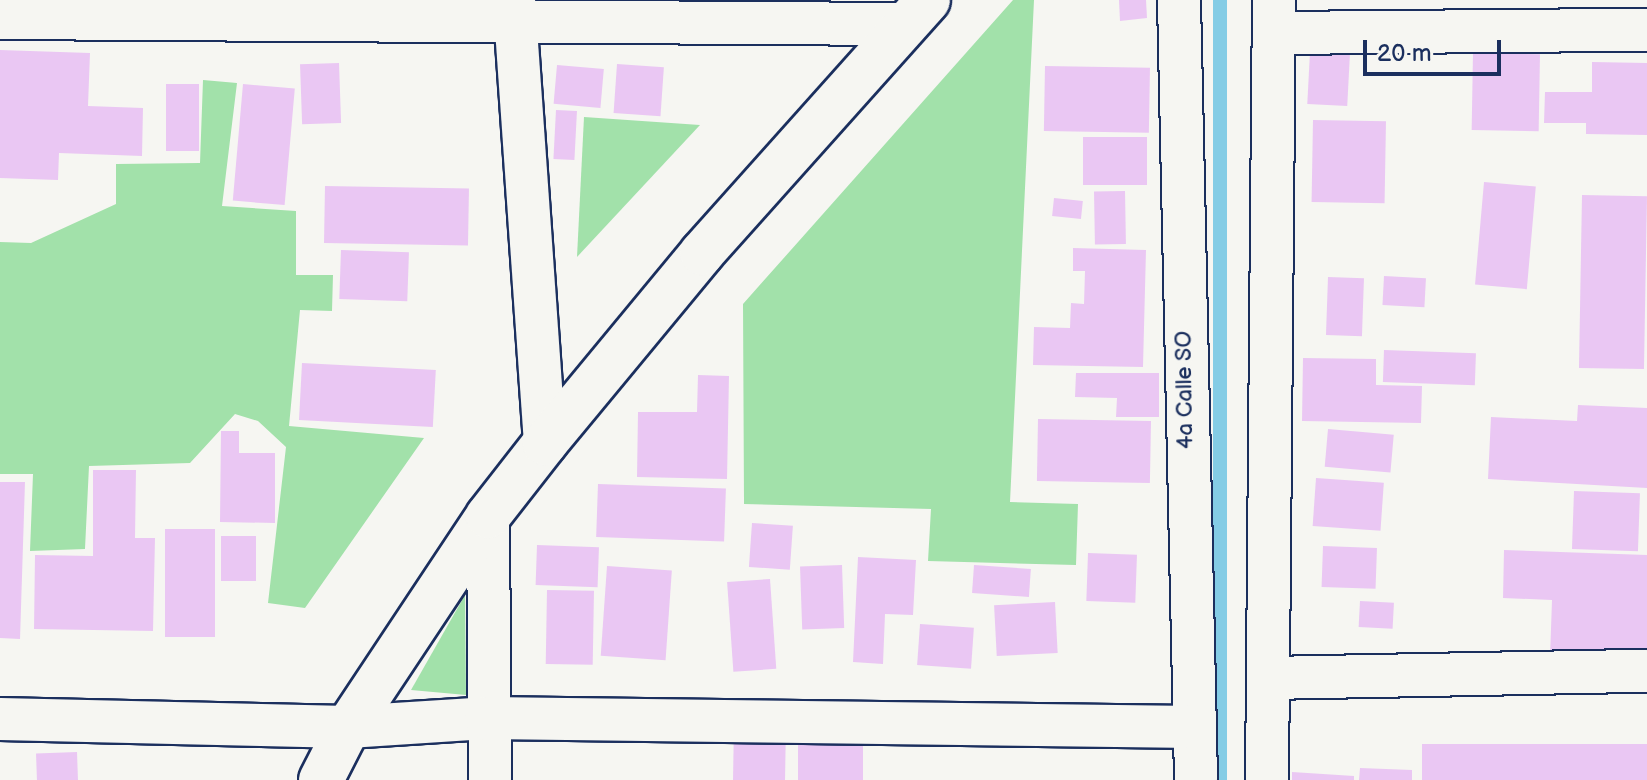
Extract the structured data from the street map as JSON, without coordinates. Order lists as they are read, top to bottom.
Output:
{
  "streets": {
    "street": ["4a Calle SO"]
  },
  "scale_bar": "20 m"
}
